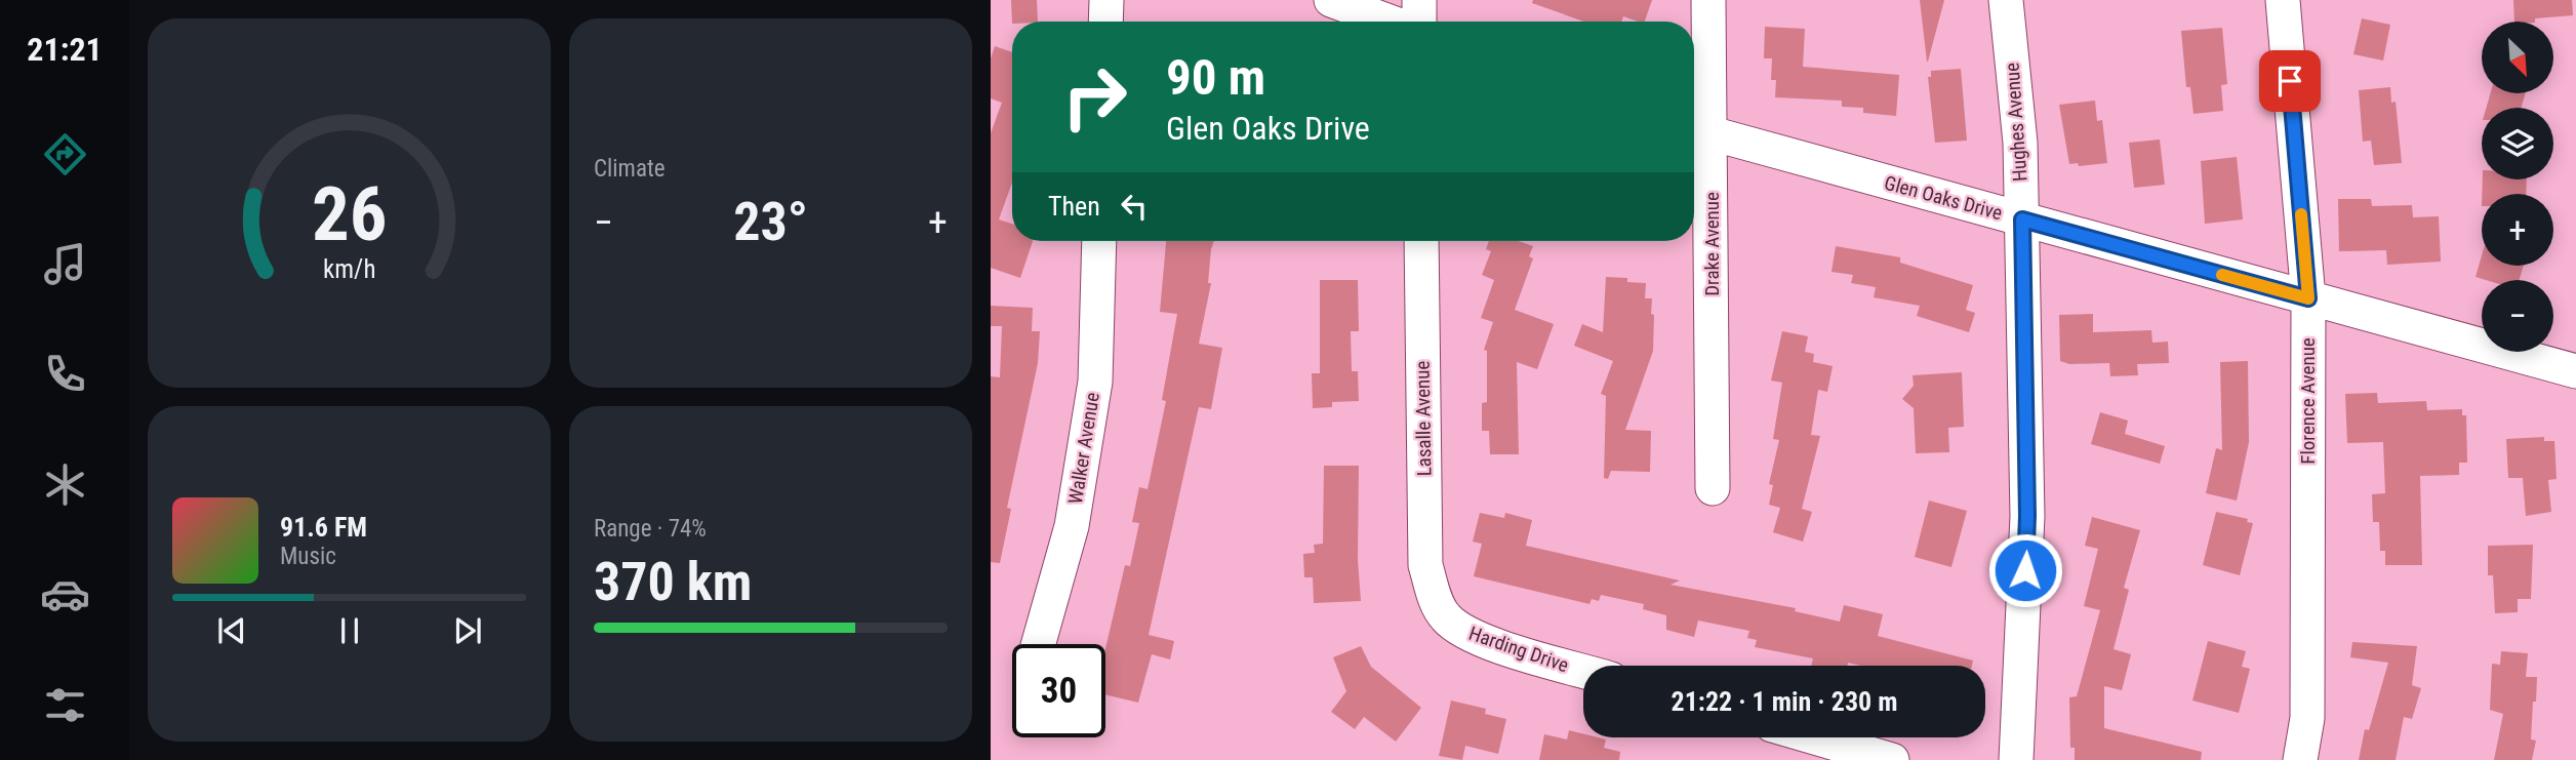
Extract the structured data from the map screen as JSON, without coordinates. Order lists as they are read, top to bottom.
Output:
{
  "streets": {
    "street": [
      "Hughes Avenue",
      "Glen Oaks Drive",
      "Drake Avenue",
      "Florence Avenue",
      "Lasalle Avenue",
      "Walker Avenue",
      "Harding Drive"
    ]
  },
  "crossings": [
    ["Hughes Avenue", "Glen Oaks Drive"],
    ["Glen Oaks Drive", "Drake Avenue"],
    ["Glen Oaks Drive", "Florence Avenue"],
    ["Lasalle Avenue", "Harding Drive"]
  ],
  "north": "bottom right",
  "page": {
    "tabs": "21:21",
    "tile": [
      "Climate",
      ["Range · 74%", "370 km"]
    ],
    "map_buttons": ["+", "−"],
    "turn": ["90 m", "Glen Oaks Drive"],
    "then": "Then",
    "heat": ["−", "23°", "+"],
    "song": ["91.6 FM", "Music"],
    "limit": "30",
    "trip": "21:22 · 1 min · 230 m",
    "gauge": ["26", "km/h"]
  }
}
